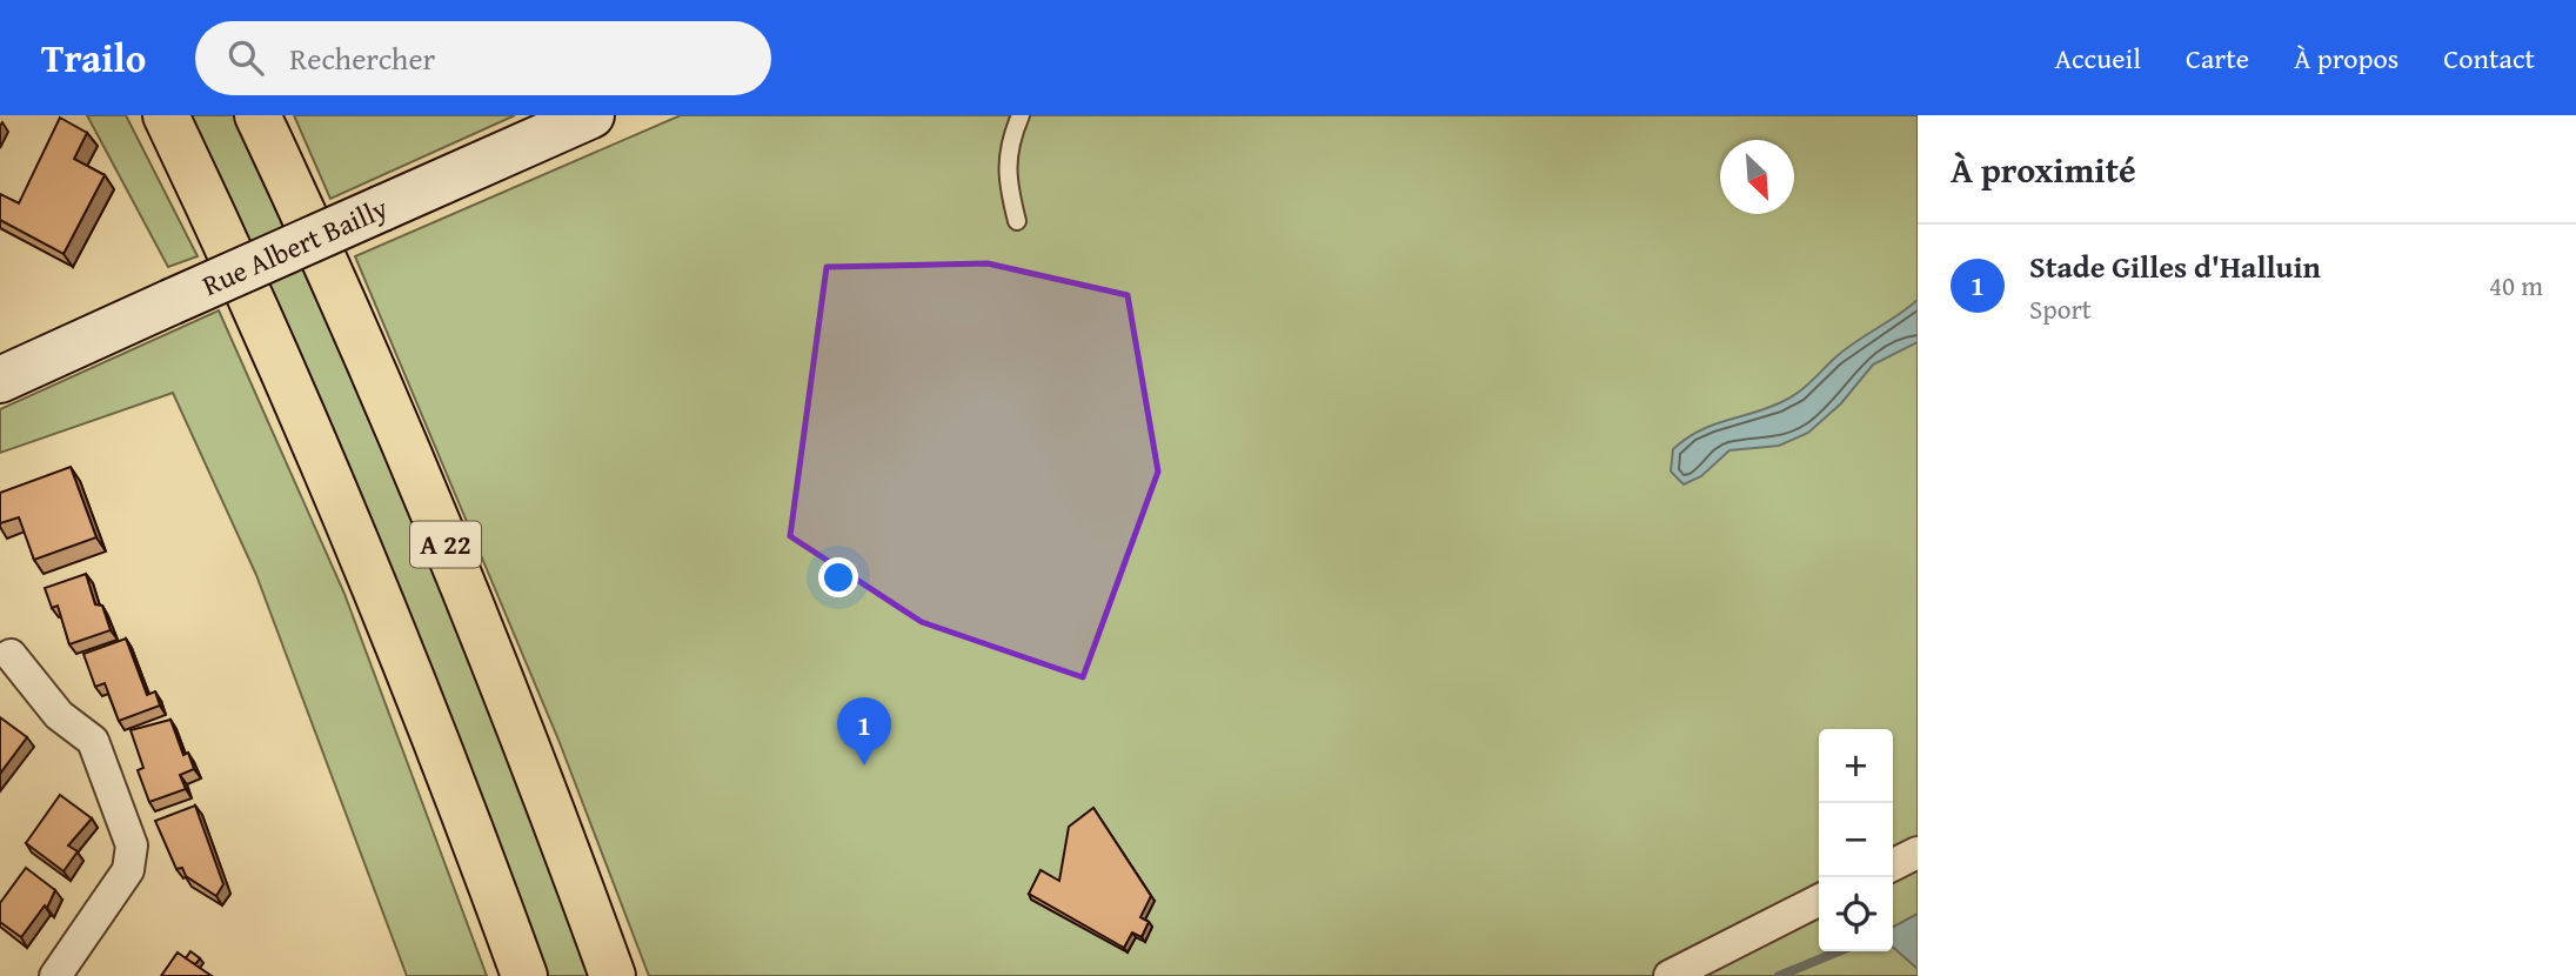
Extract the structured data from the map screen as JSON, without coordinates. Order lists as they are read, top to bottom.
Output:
{
  "streets": {
    "highway": ["A 22"],
    "main road": ["Rue Albert Bailly"]
  },
  "north": "bottom right",
  "page": {
    "header": "Trailo",
    "search": "Rechercher",
    "nav": [
      "Accueil",
      "Carte",
      "À propos",
      "Contact"
    ],
    "heading": "À proximité",
    "list": [
      {
        "mark": "1",
        "name": "Stade Gilles d'Halluin",
        "note": "Sport",
        "value": "40 m"
      }
    ],
    "pins": "1",
    "map_buttons": ["+", "−"]
  }
}
